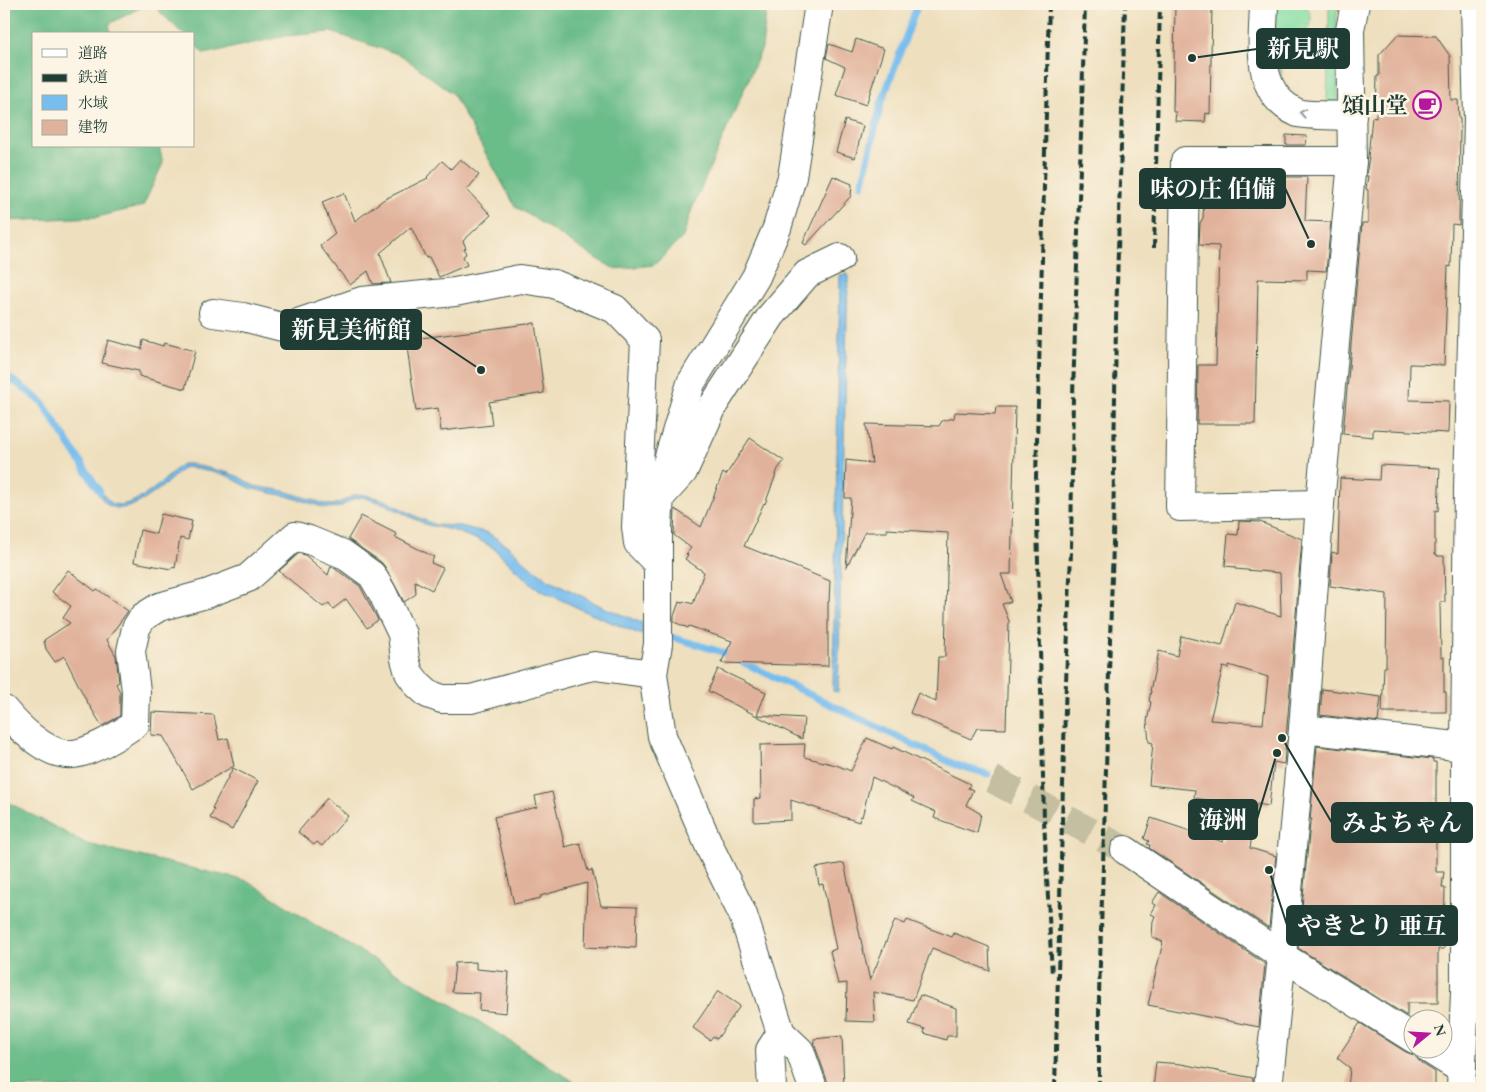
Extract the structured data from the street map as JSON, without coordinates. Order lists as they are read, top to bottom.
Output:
{
  "places": {
    "other": [
      "新見駅",
      "味の庄 伯備",
      "新見美術館",
      "みよちゃん",
      "海洲",
      "やきとり 亜互"
    ],
    "cafe": ["頌山堂"]
  },
  "legend": [
    "道路",
    "鉄道",
    "水域",
    "建物"
  ],
  "north": "right"
}
